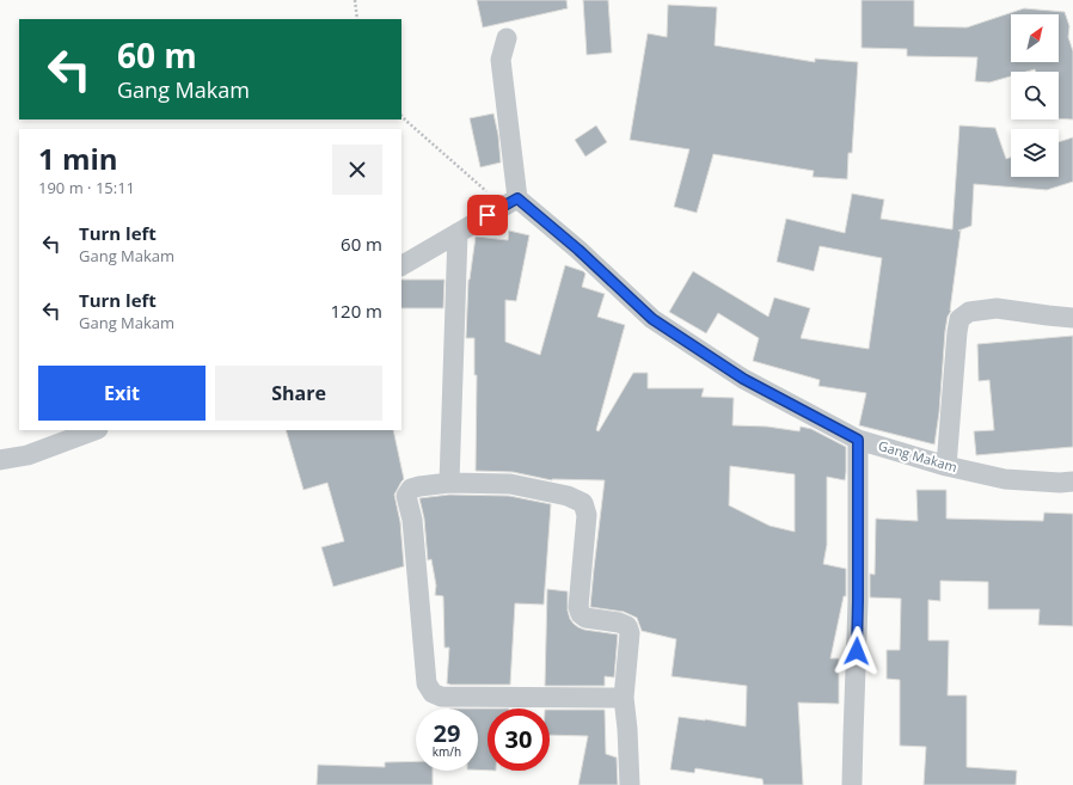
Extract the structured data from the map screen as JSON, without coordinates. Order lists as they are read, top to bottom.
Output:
{
  "streets": {
    "street": ["Gang Makam"]
  },
  "north": "top right",
  "page": {
    "turn": ["60 m", "Gang Makam"],
    "heading": ["1 min", "190 m · 15:11"],
    "list": [
      {
        "name": "Turn left",
        "note": "Gang Makam",
        "value": "60 m"
      },
      {
        "name": "Turn left",
        "note": "Gang Makam",
        "value": "120 m"
      }
    ],
    "buttons": ["Exit", "Share"],
    "speed": "29 km/h",
    "limit": "30"
  }
}
